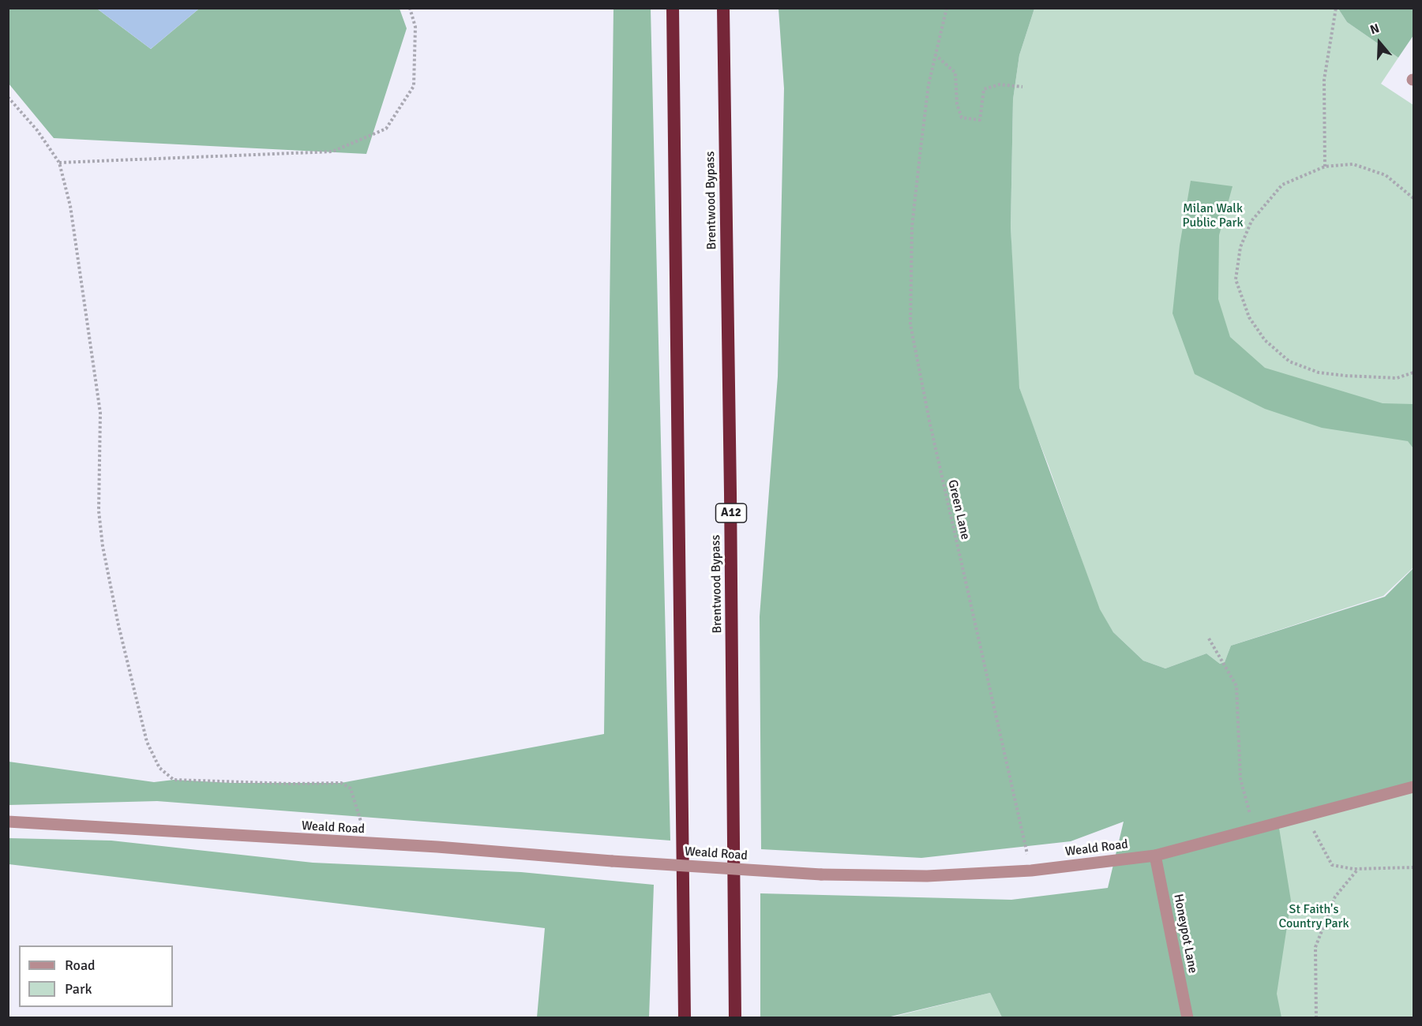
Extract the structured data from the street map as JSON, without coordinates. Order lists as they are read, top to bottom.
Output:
{
  "streets": {
    "highway": ["Brentwood Bypass", "A12"],
    "street": ["Weald Road", "Honeypot Lane"],
    "path": ["Green Lane"]
  },
  "crossings": [
    ["Green Lane", "Weald Road"],
    ["Weald Road", "Honeypot Lane"]
  ],
  "parks": ["Milan Walk Public Park", "St Faith's Country Park"],
  "legend": ["Road", "Park"],
  "north": "top"
}
